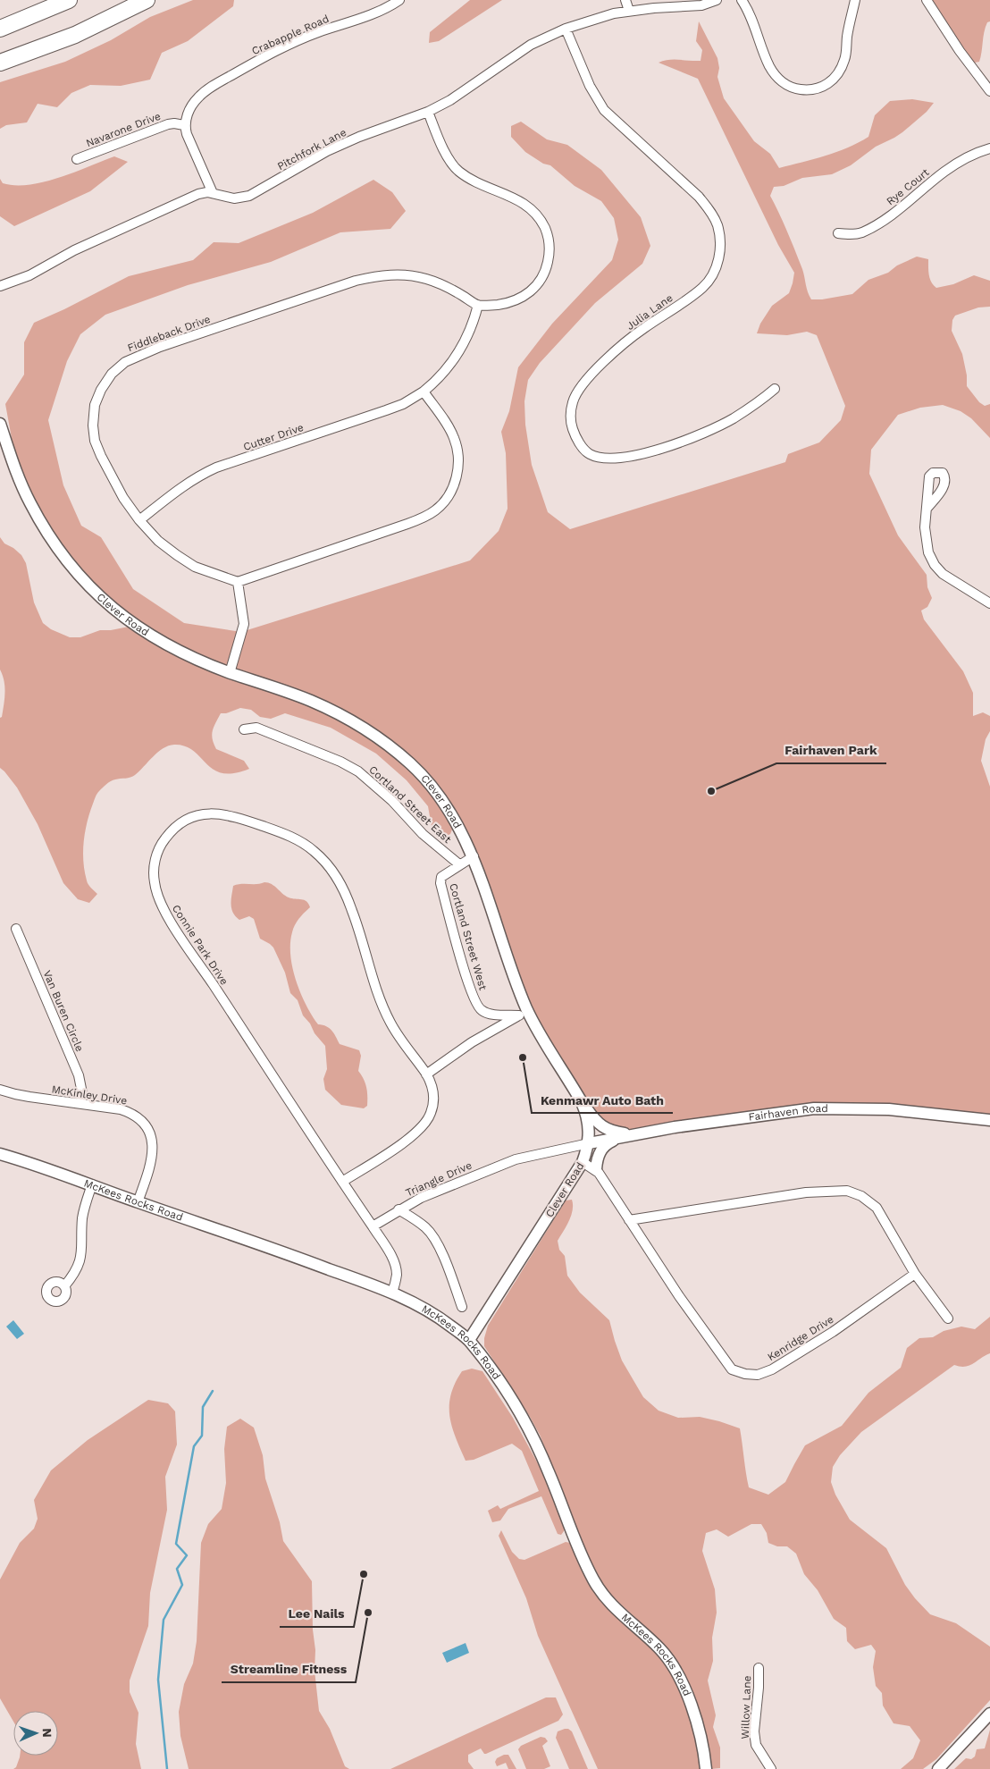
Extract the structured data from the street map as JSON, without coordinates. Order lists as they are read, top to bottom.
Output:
{
  "streets": {
    "street": [
      "Crabapple Road",
      "Navarone Drive",
      "Pitchfork Lane",
      "Rye Court",
      "Julia Lane",
      "Fiddleback Drive",
      "Cutter Drive",
      "Clever Road",
      "Cortland Street East",
      "Cortland Street West",
      "Connie Park Drive",
      "Van Buren Circle",
      "McKinley Drive",
      "Fairhaven Road",
      "Triangle Drive",
      "McKees Rocks Road",
      "Kenridge Drive",
      "Willow Lane"
    ]
  },
  "crossings": [
    ["Crabapple Road", "Navarone Drive"],
    ["Pitchfork Lane", "Julia Lane"],
    ["Fiddleback Drive", "Cutter Drive"],
    ["Clever Road", "Cortland Street West"],
    ["Clever Road", "Fairhaven Road"],
    ["Clever Road", "Triangle Drive"],
    ["Clever Road", "McKees Rocks Road"],
    ["Clever Road", "Kenridge Drive"],
    ["Cortland Street East", "Cortland Street West"],
    ["Connie Park Drive", "Triangle Drive"],
    ["Van Buren Circle", "McKinley Drive"],
    ["McKinley Drive", "McKees Rocks Road"],
    ["Fairhaven Road", "Triangle Drive"]
  ],
  "places": [
    "Fairhaven Park",
    "Kenmawr Auto Bath",
    "Lee Nails",
    "Streamline Fitness"
  ],
  "north": "right"
}
